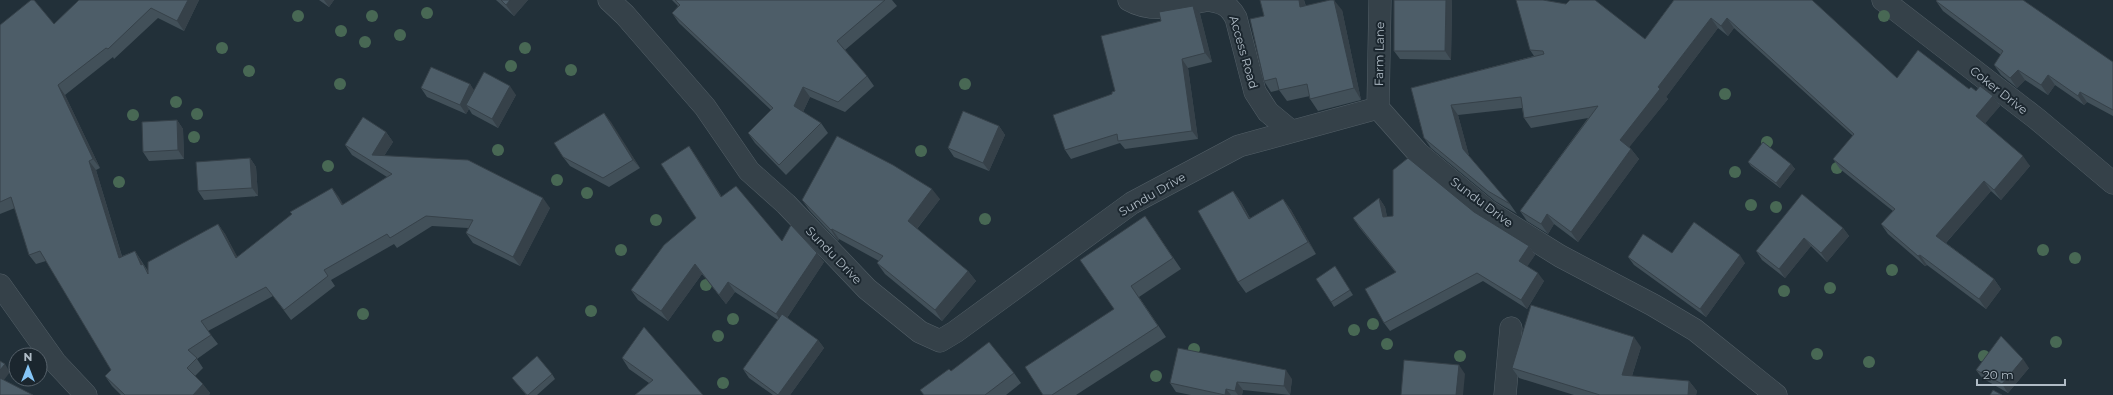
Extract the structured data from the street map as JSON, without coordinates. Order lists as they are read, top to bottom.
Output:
{
  "streets": {
    "street": [
      "Access Road",
      "Farm Lane",
      "Coker Drive",
      "Sundu Drive"
    ]
  },
  "crossings": [
    ["Access Road", "Sundu Drive"],
    ["Farm Lane", "Sundu Drive"]
  ],
  "scale_bar": "20 m",
  "north": "top"
}
